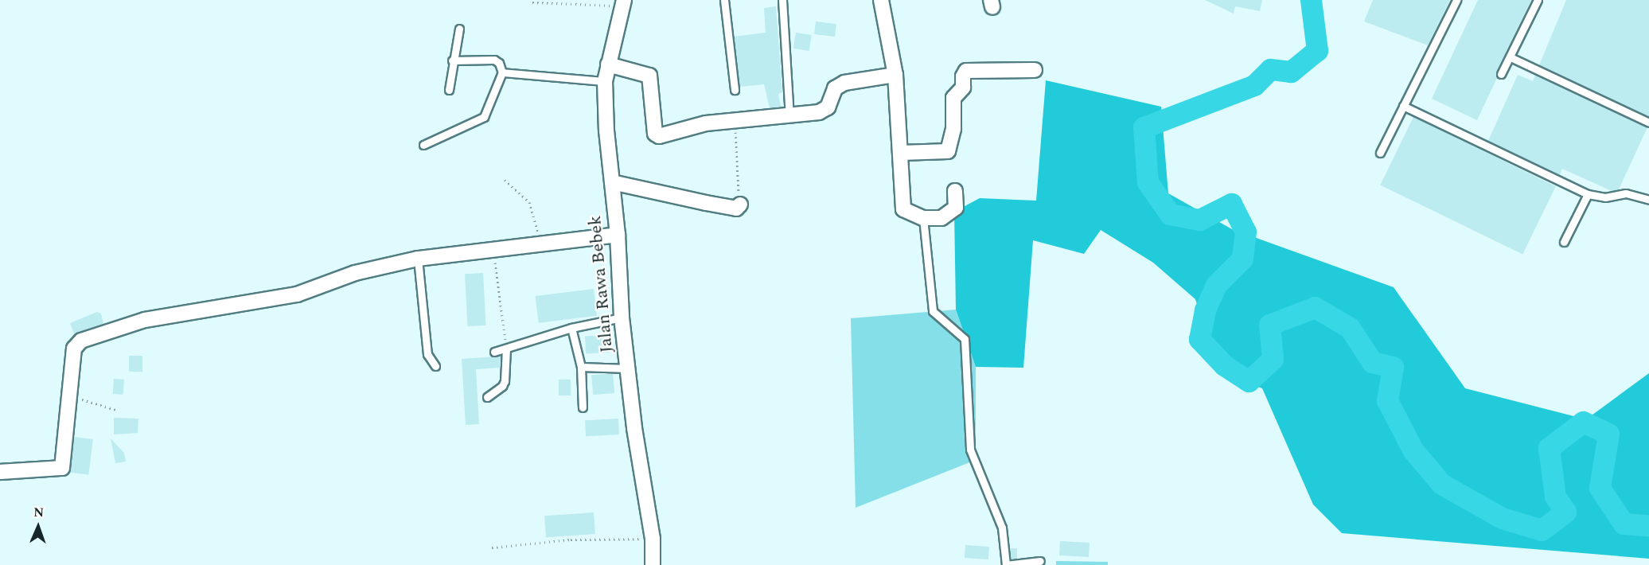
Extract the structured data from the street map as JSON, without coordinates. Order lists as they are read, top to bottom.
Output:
{
  "streets": {
    "street": ["Jalan Rawa Bebek"]
  },
  "north": "top"
}
